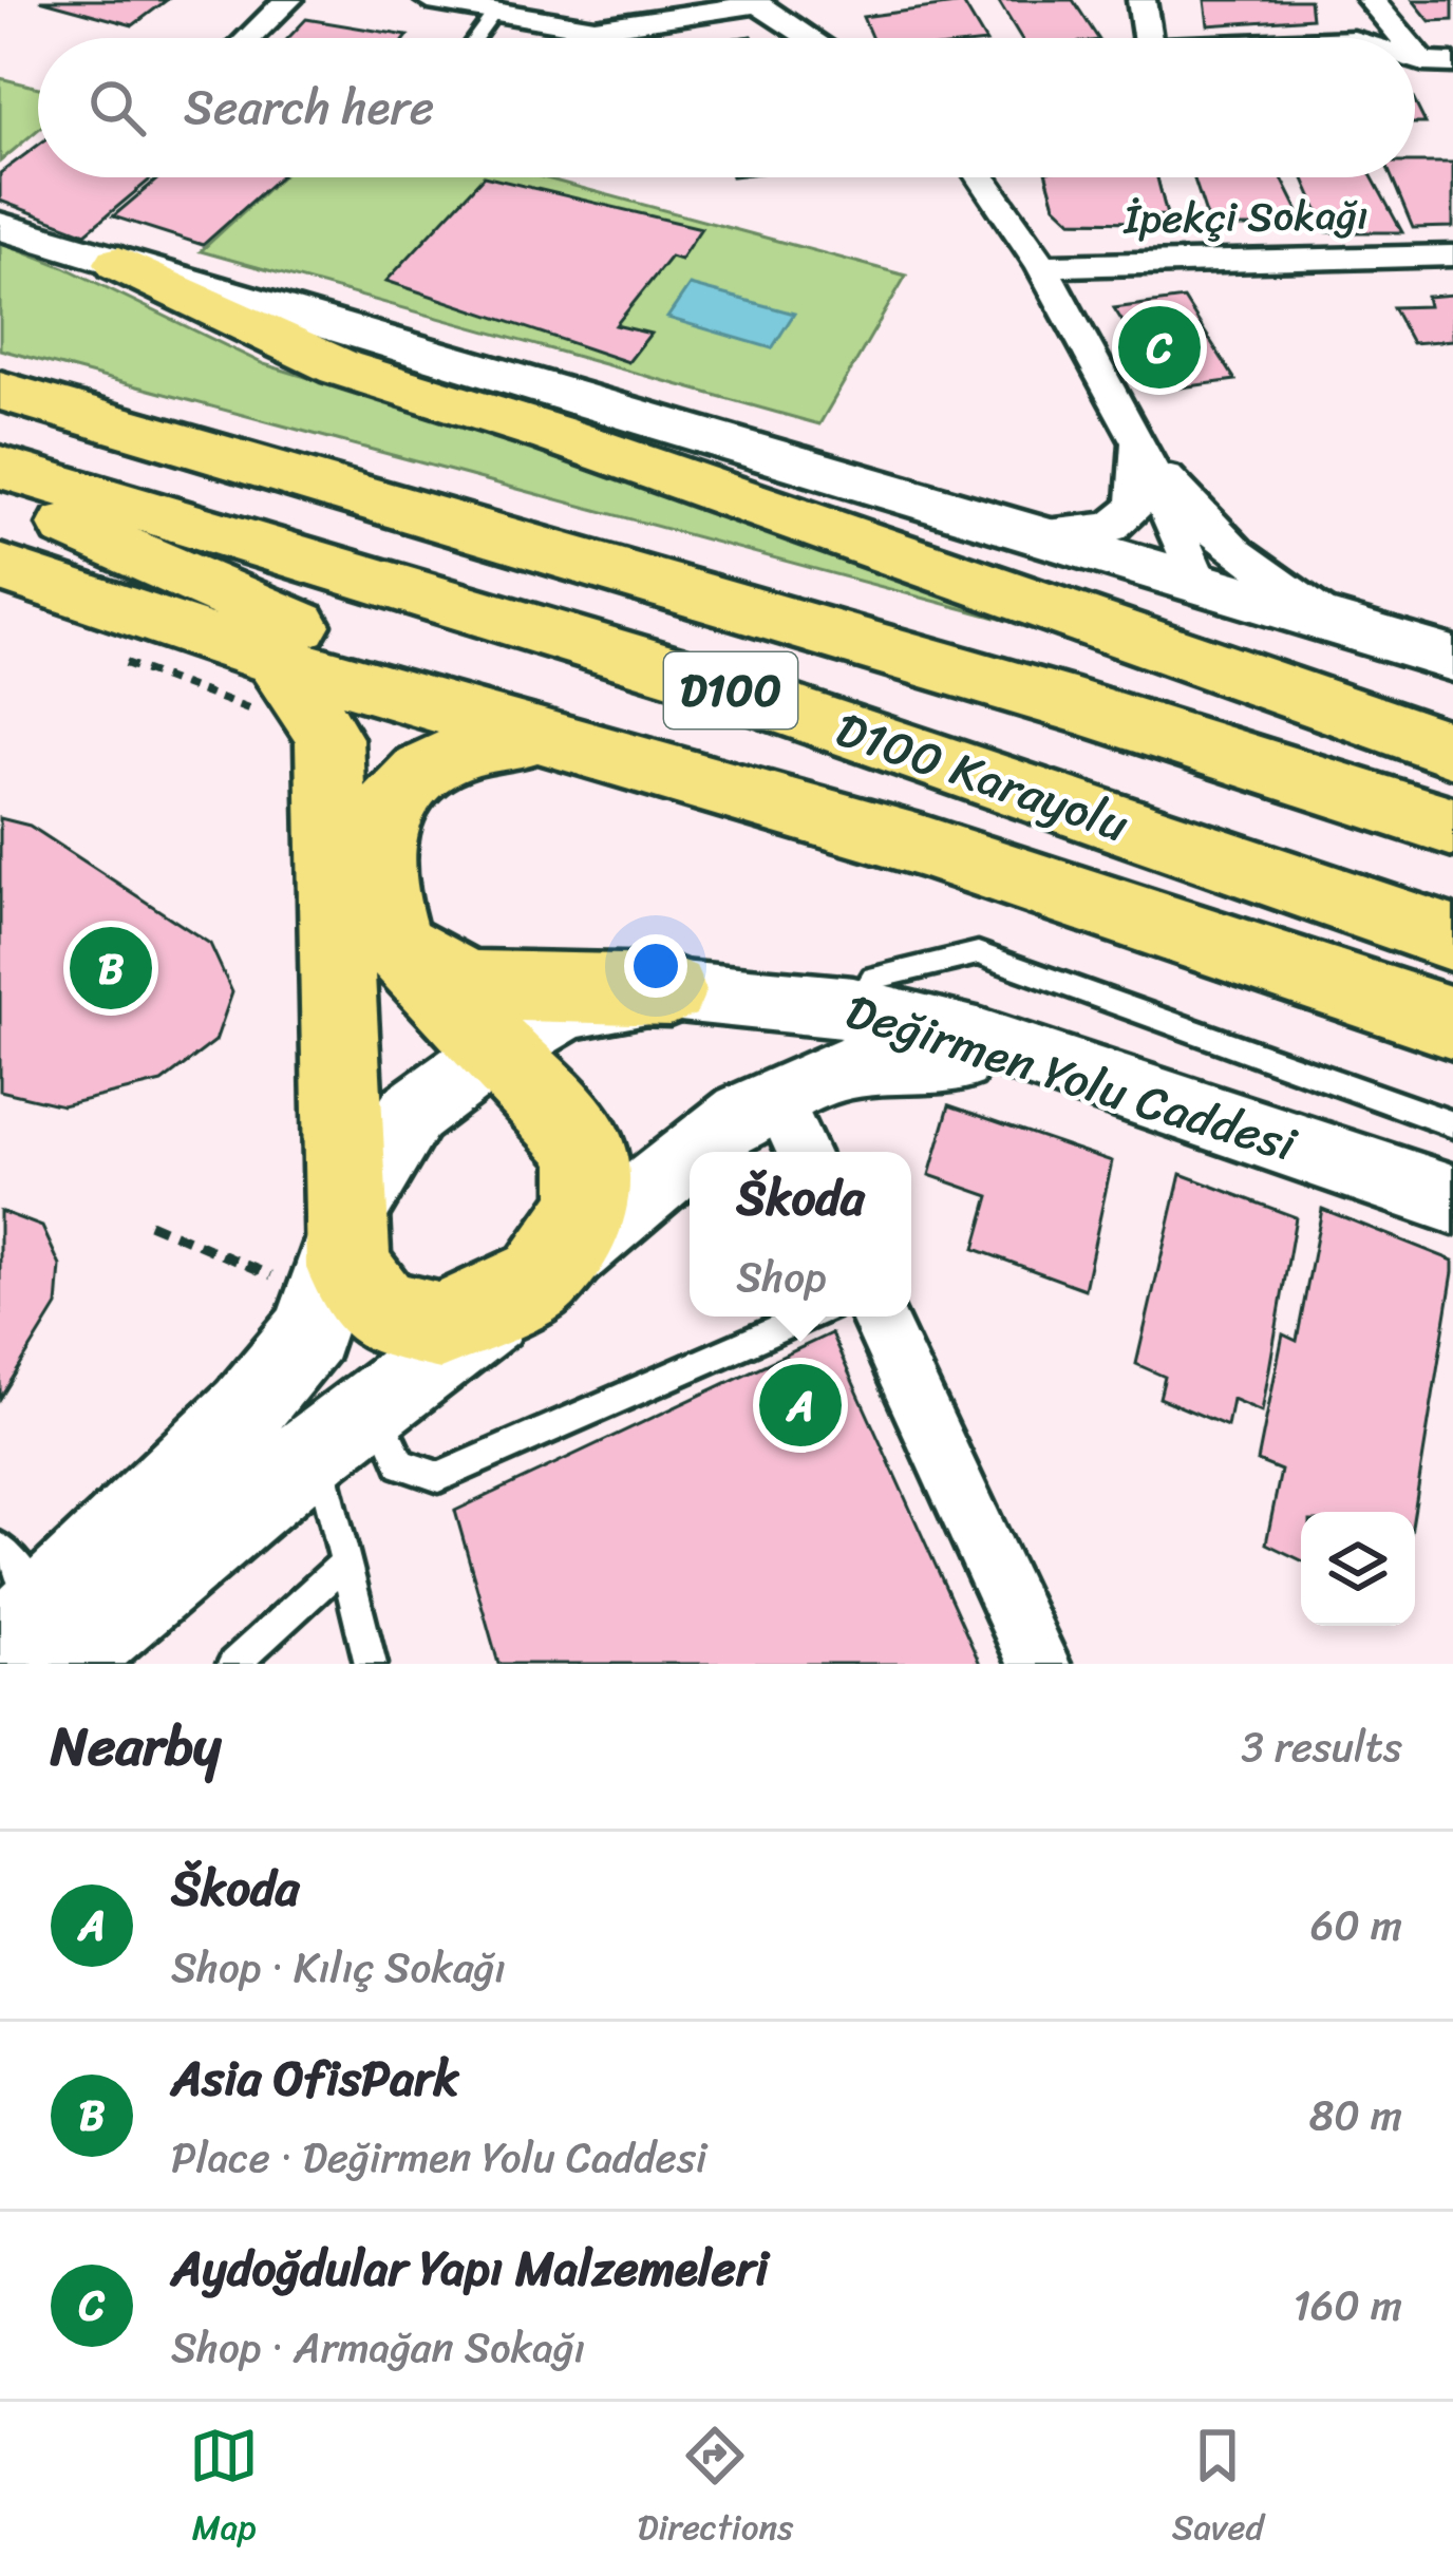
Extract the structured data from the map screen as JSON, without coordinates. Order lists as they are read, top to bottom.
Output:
{
  "streets": {
    "highway": ["D100", "D100 Karayolu"],
    "street": ["İpekçi Sokağı", "Değirmen Yolu Caddesi"]
  },
  "page": {
    "search": "Search here",
    "pins": ["C", "B", "A"],
    "popup": ["Škoda", "Shop"],
    "heading": ["Nearby", "3 results"],
    "list": [
      {
        "mark": "A",
        "name": "Škoda",
        "note": "Shop · Kılıç Sokağı",
        "value": "60 m"
      },
      {
        "mark": "B",
        "name": "Asia OfisPark",
        "note": "Place · Değirmen Yolu Caddesi",
        "value": "80 m"
      },
      {
        "mark": "C",
        "name": "Aydoğdular Yapı Malzemeleri",
        "note": "Shop · Armağan Sokağı",
        "value": "160 m"
      }
    ],
    "nav": ["Map", "Directions", "Saved"]
  }
}
